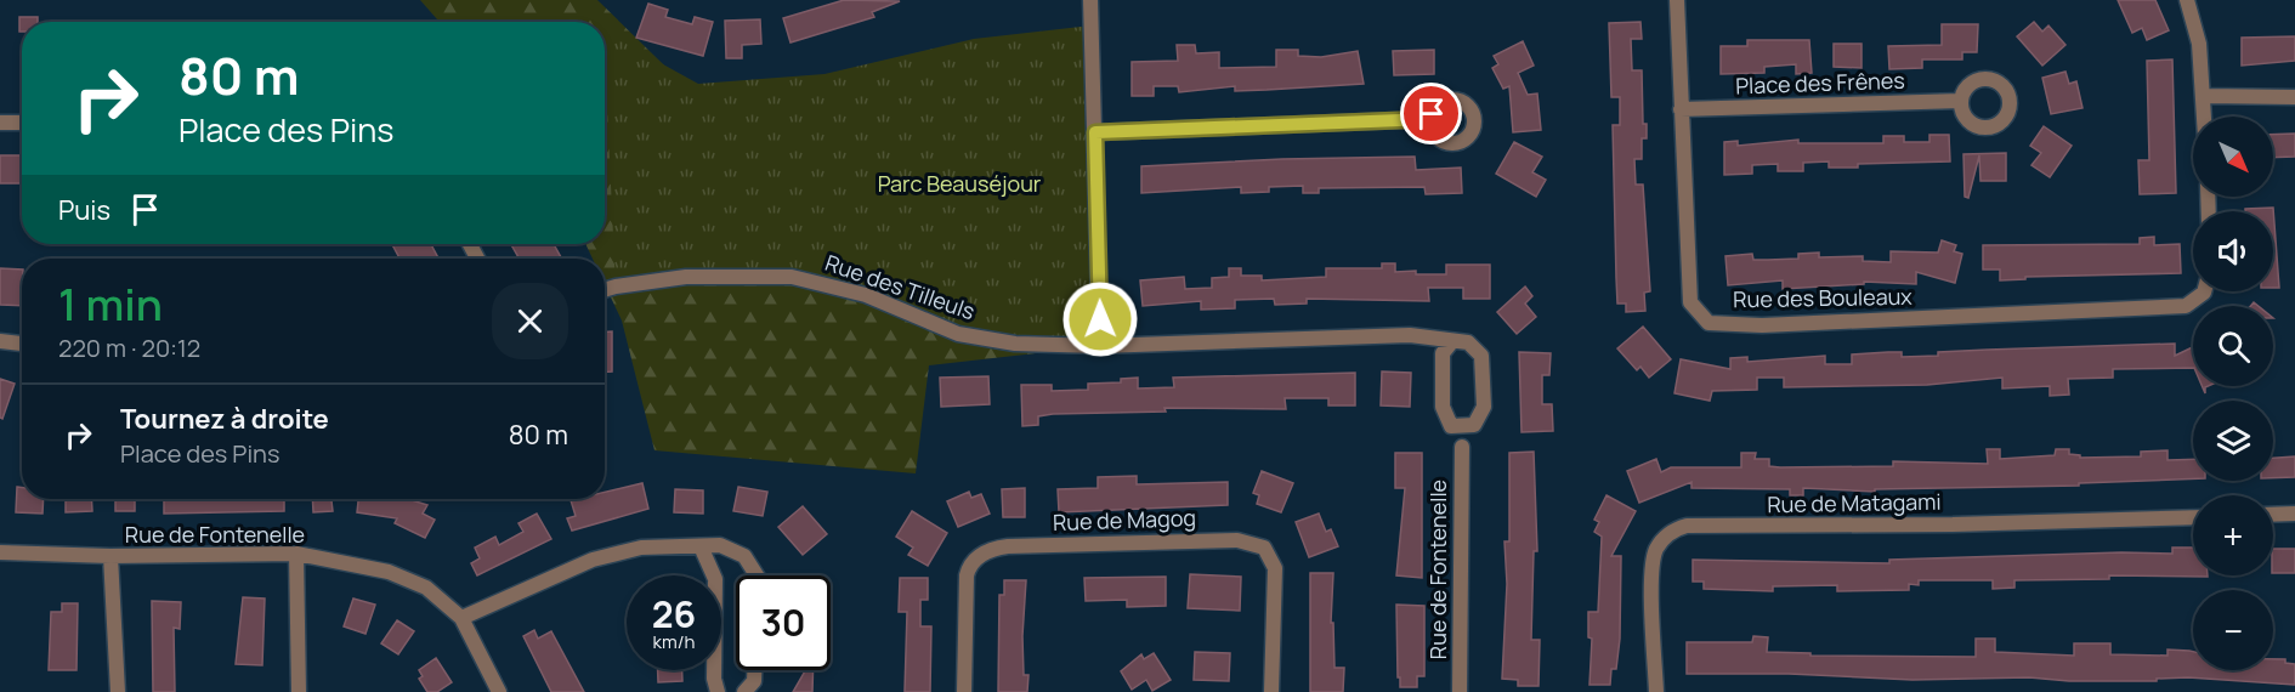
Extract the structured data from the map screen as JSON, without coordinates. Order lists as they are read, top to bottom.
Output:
{
  "streets": {
    "street": [
      "Place des Frênes",
      "Rue des Tilleuls",
      "Rue des Bouleaux",
      "Rue de Matagami",
      "Rue de Magog",
      "Rue de Fontenelle"
    ]
  },
  "crossings": [
    ["Place des Frênes", "Rue des Bouleaux"]
  ],
  "parks": ["Parc Beauséjour"],
  "north": "bottom right",
  "page": {
    "turn": ["80 m", "Place des Pins"],
    "map_buttons": ["+", "−"],
    "then": "Puis",
    "heading": ["1 min", "220 m · 20:12"],
    "list": [
      {
        "name": "Tournez à droite",
        "note": "Place des Pins",
        "value": "80 m"
      }
    ],
    "speed": "26 km/h",
    "limit": "30"
  }
}
